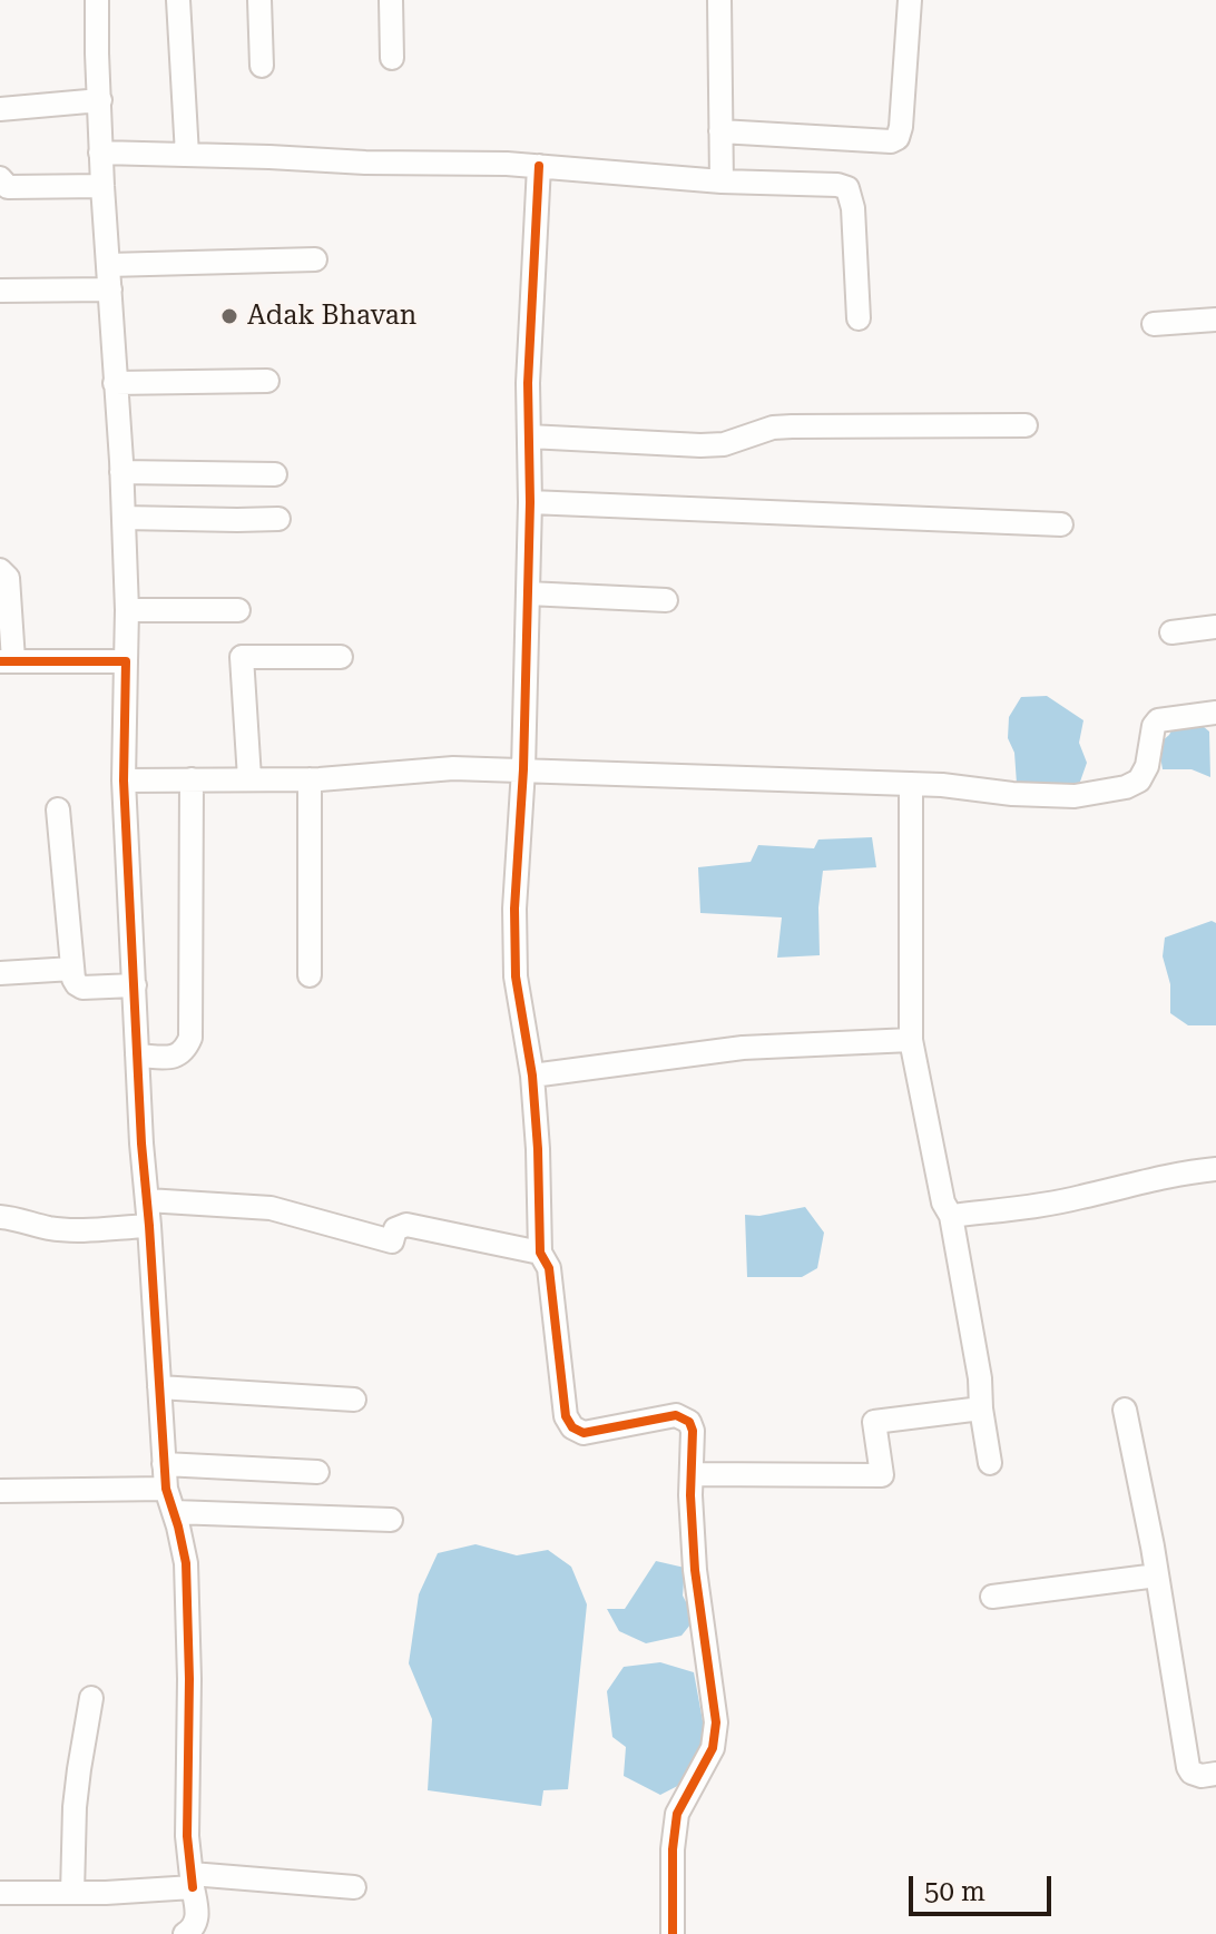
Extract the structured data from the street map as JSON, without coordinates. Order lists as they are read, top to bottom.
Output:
{
  "places": ["Adak Bhavan"],
  "scale_bar": "50 m"
}
